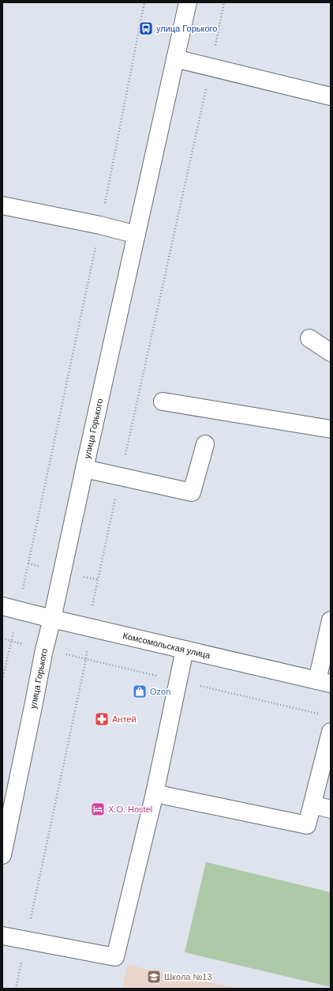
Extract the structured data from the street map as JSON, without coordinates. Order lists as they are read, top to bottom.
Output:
{
  "streets": {
    "street": ["улица Горького", "Комсомольская улица"]
  },
  "crossings": [
    ["улица Горького", "Комсомольская улица"]
  ],
  "places": {
    "bus stop": ["улица Горького"],
    "shop": ["Ozon"],
    "pharmacy": ["Антей"],
    "hotel": ["X.O. Hostel"],
    "school or university": ["Школа №13"]
  }
}
